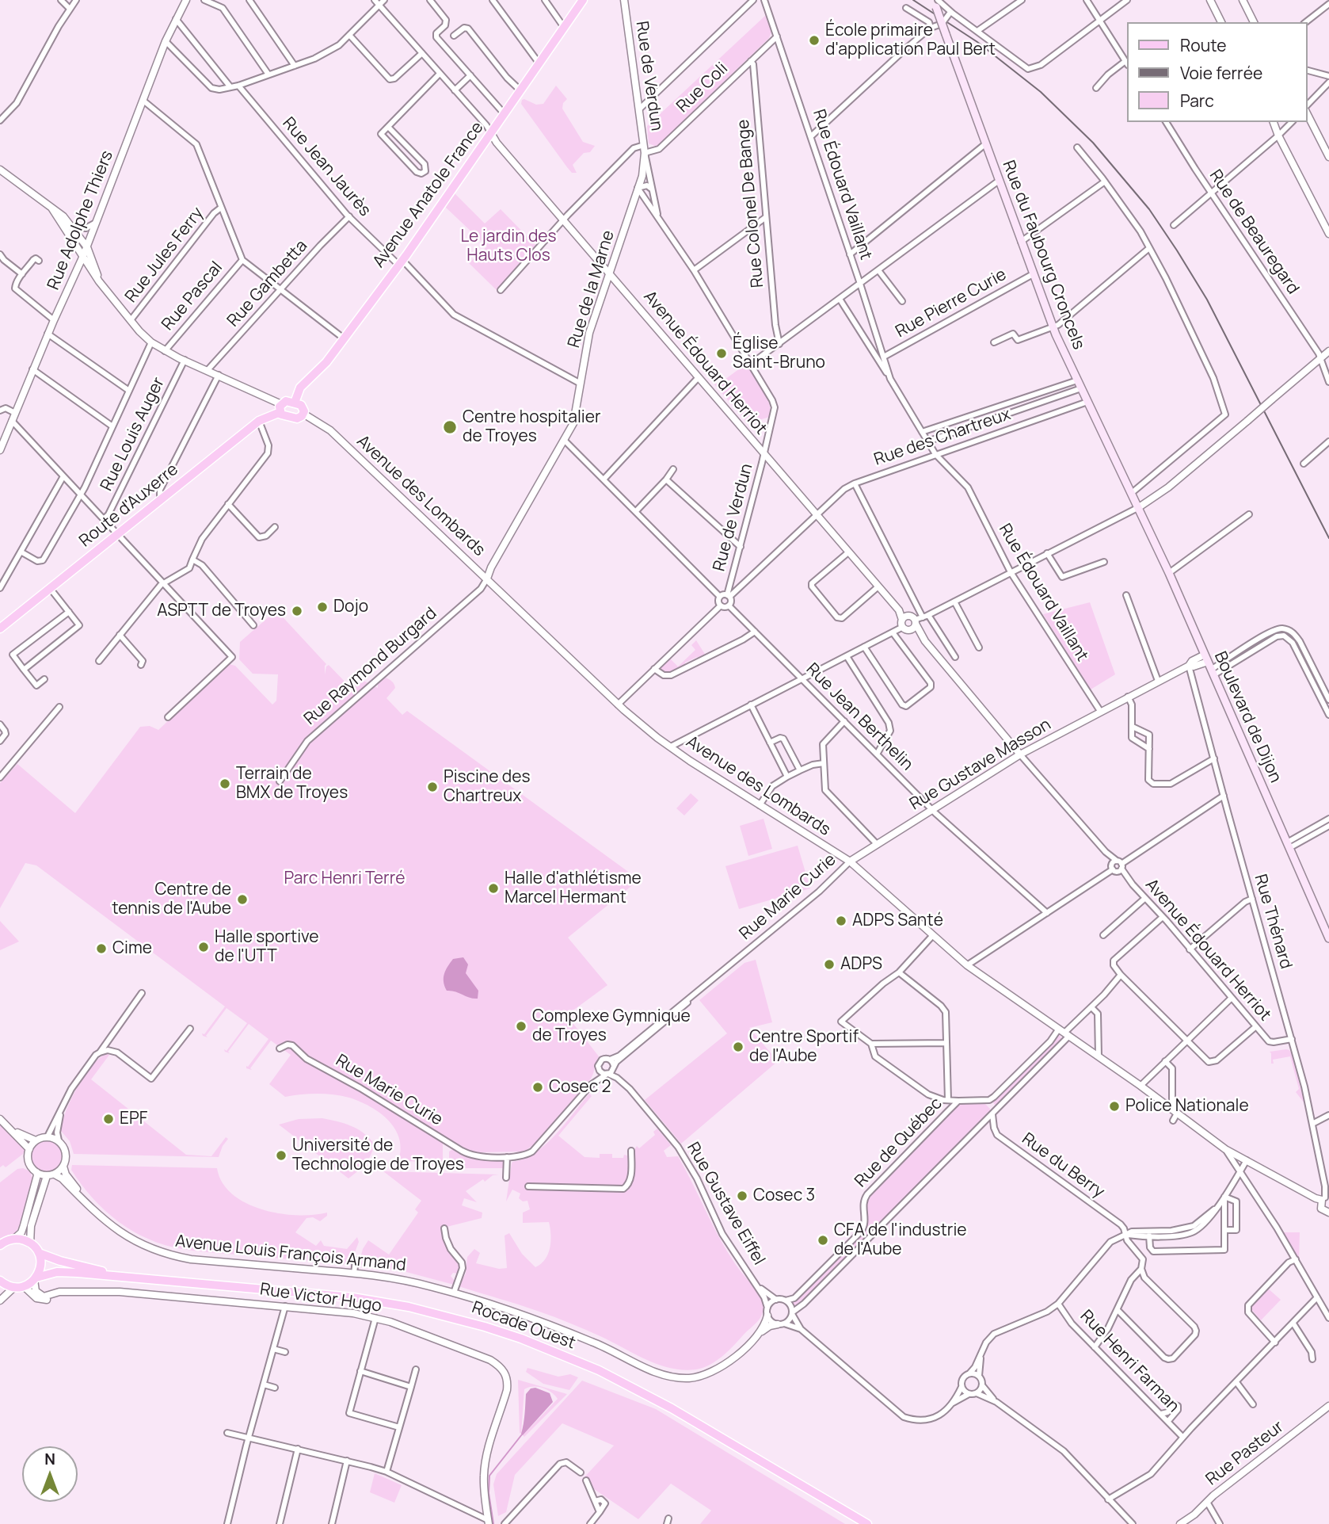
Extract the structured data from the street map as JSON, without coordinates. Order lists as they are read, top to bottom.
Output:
{
  "streets": {
    "main road": [
      "Avenue Anatole France",
      "Rue du Faubourg Croncels",
      "Route d'Auxerre",
      "Boulevard de Dijon",
      "Rocade Ouest"
    ],
    "street": [
      "Rue de Verdun",
      "Rue Coli",
      "Rue Jean Jaurès",
      "Rue Édouard Vaillant",
      "Rue Colonel De Bange",
      "Rue Adolphe Thiers",
      "Rue de Beauregard",
      "Rue Jules Ferry",
      "Rue Gambetta",
      "Rue de la Marne",
      "Rue Pascal",
      "Rue Pierre Curie",
      "Avenue Édouard Herriot",
      "Rue Louis Auger",
      "Rue des Chartreux",
      "Avenue des Lombards",
      "Rue Raymond Burgard",
      "Rue Jean Berthelin",
      "Rue Gustave Masson",
      "Rue Marie Curie",
      "Rue Thénard",
      "Rue de Québec",
      "Rue du Berry",
      "Rue Gustave Eiffel",
      "Avenue Louis François Armand",
      "Rue Victor Hugo",
      "Rue Henri Farman",
      "Rue Pasteur"
    ]
  },
  "crossings": [
    ["Rue de Verdun", "Rue Coli"],
    ["Rue de Verdun", "Rue de la Marne"],
    ["Rue de Verdun", "Avenue Édouard Herriot"],
    ["Rue de Verdun", "Rue des Chartreux"],
    ["Rue de Verdun", "Rue Jean Berthelin"],
    ["Rue Coli", "Rue Édouard Vaillant"],
    ["Rue Coli", "Rue Colonel De Bange"],
    ["Rue Coli", "Rue de la Marne"],
    ["Rue Jean Jaurès", "Avenue Anatole France"],
    ["Rue Jean Jaurès", "Rue Gambetta"],
    ["Rue Jean Jaurès", "Rue de la Marne"],
    ["Rue Édouard Vaillant", "Rue Pierre Curie"],
    ["Rue Édouard Vaillant", "Rue des Chartreux"],
    ["Rue Édouard Vaillant", "Rue Gustave Masson"],
    ["Avenue Anatole France", "Avenue Édouard Herriot"],
    ["Avenue Anatole France", "Avenue des Lombards"],
    ["Avenue Anatole France", "Route d'Auxerre"],
    ["Rue du Faubourg Croncels", "Rue Pierre Curie"],
    ["Rue du Faubourg Croncels", "Rue des Chartreux"],
    ["Rue du Faubourg Croncels", "Boulevard de Dijon"],
    ["Rue de la Marne", "Avenue Édouard Herriot"],
    ["Rue de la Marne", "Avenue des Lombards"],
    ["Rue de la Marne", "Rue Raymond Burgard"],
    ["Avenue Édouard Herriot", "Rue des Chartreux"],
    ["Avenue Édouard Herriot", "Rue Gustave Masson"],
    ["Avenue Édouard Herriot", "Rue Thénard"],
    ["Rue des Chartreux", "Rue Jean Berthelin"],
    ["Avenue des Lombards", "Route d'Auxerre"],
    ["Avenue des Lombards", "Rue Raymond Burgard"],
    ["Avenue des Lombards", "Rue Gustave Masson"],
    ["Avenue des Lombards", "Rue Marie Curie"],
    ["Avenue des Lombards", "Rue Thénard"],
    ["Rue Jean Berthelin", "Rue Gustave Masson"],
    ["Boulevard de Dijon", "Rue Gustave Masson"],
    ["Rue Gustave Masson", "Rue Marie Curie"],
    ["Rue Gustave Masson", "Rue Thénard"],
    ["Rue Marie Curie", "Rue Gustave Eiffel"],
    ["Rue de Québec", "Rue du Berry"],
    ["Rue de Québec", "Rue Gustave Eiffel"],
    ["Rue Victor Hugo", "Rocade Ouest"]
  ],
  "parks": ["Le jardin des Hauts Clos", "Parc Henri Terré"],
  "places": [
    "École primaire d'application Paul Bert",
    "Église Saint-Bruno",
    "Centre hospitalier de Troyes",
    "Dojo",
    "ASPTT de Troyes",
    "Terrain de BMX de Troyes",
    "Piscine des Chartreux",
    "Halle d'athlétisme Marcel Hermant",
    "Centre de tennis de l'Aube",
    "ADPS Santé",
    "Halle sportive de l'UTT",
    "Cime",
    "ADPS",
    "Complexe Gymnique de Troyes",
    "Centre Sportif de l'Aube",
    "Cosec 2",
    "Police Nationale",
    "EPF",
    "Université de Technologie de Troyes",
    "Cosec 3",
    "CFA de l'industrie de l'Aube"
  ],
  "legend": ["Route", "Voie ferrée", "Parc"],
  "north": "top"
}
